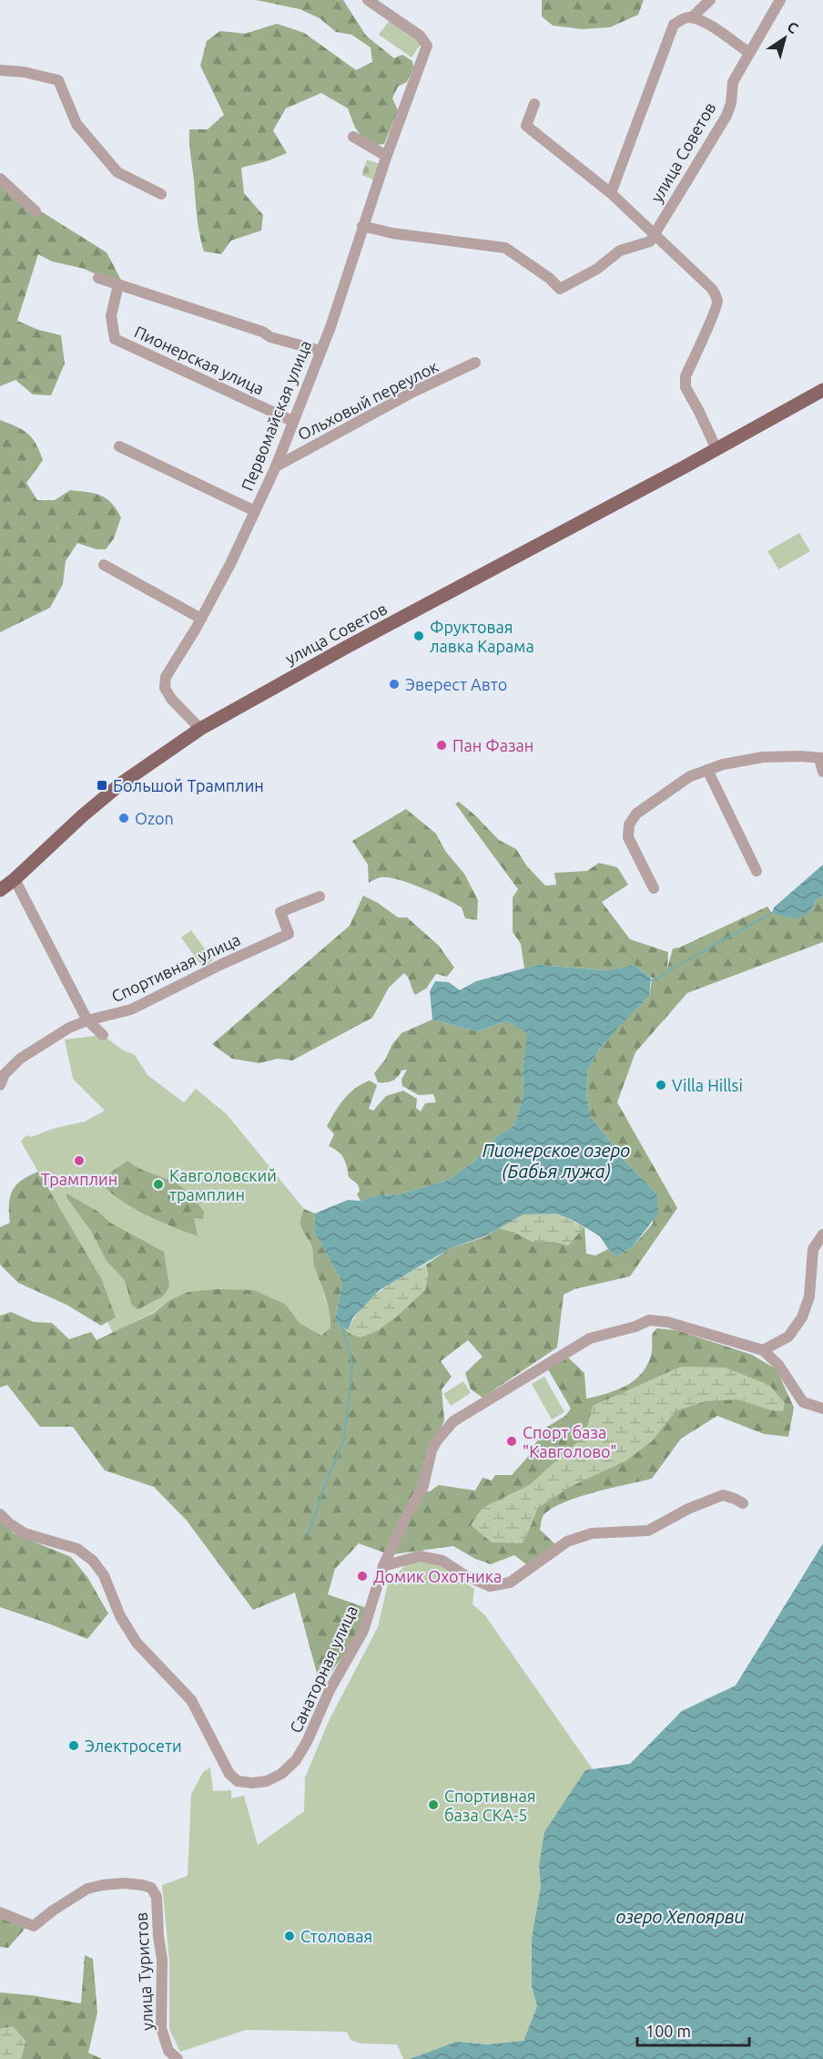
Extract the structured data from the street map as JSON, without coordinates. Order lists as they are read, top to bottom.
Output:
{
  "streets": {
    "main road": ["улица Советов"],
    "street": [
      "Пионерская улица",
      "Ольховый переулок",
      "Первомайская улица",
      "Спортивная улица",
      "Санаторная улица",
      "улица Туристов"
    ]
  },
  "crossings": [
    ["улица Советов", "Первомайская улица"],
    ["Пионерская улица", "Первомайская улица"],
    ["Ольховый переулок", "Первомайская улица"]
  ],
  "water": ["Пионерское озеро (Бабья лужа)", "озеро Хепоярви"],
  "places": {
    "other": [
      "Фруктовая лавка Карама",
      "Эверест Авто",
      "Пан Фазан",
      "Ozon",
      "Villa Hillsi",
      "Трамплин",
      "Кавголовский трамплин",
      "Спорт база \"Кавголово\"",
      "Домик Охотника",
      "Электросети",
      "Спортивная база СКА-5",
      "Столовая"
    ],
    "transit": ["Большой Трамплин"]
  },
  "scale_bar": "100 m",
  "north": "top right"
}
